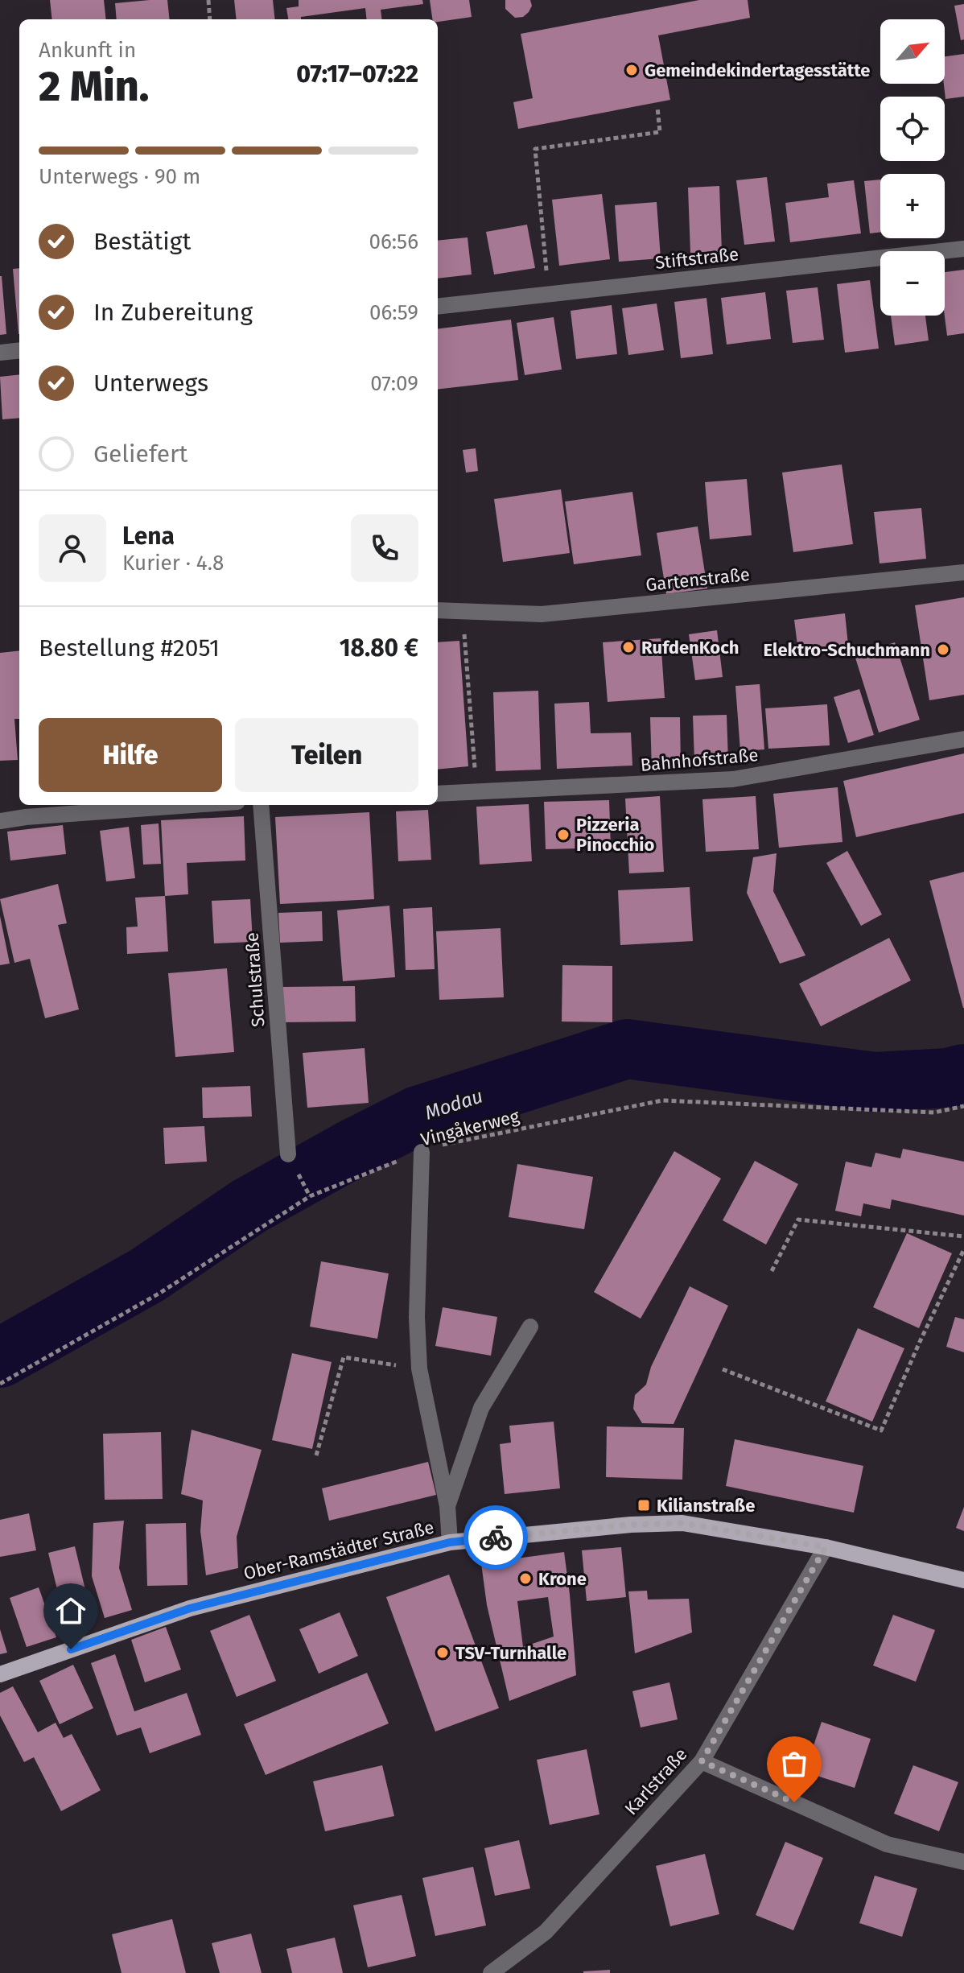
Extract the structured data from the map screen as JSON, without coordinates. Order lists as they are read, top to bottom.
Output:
{
  "streets": {
    "main road": ["Ober-Ramstädter Straße"],
    "street": [
      "Stiftstraße",
      "Gartenstraße",
      "Bahnhofstraße",
      "Schulstraße",
      "Karlstraße"
    ],
    "path": ["Vingåkerweg"]
  },
  "crossings": [
    ["Ober-Ramstädter Straße", "Karlstraße"]
  ],
  "water": ["Modau"],
  "places": {
    "other": [
      "Gemeindekindertagesstätte",
      "RufdenKoch",
      "Elektro-Schuchmann",
      "Pizzeria Pinocchio",
      "Krone",
      "TSV-Turnhalle"
    ],
    "transit": ["Kilianstraße"]
  },
  "north": "top right",
  "page": {
    "map_buttons": ["+", "−"],
    "heading": ["2 Min.", "Ankunft in", "07:17–07:22"],
    "panel": [
      "Lena",
      "Kurier · 4.8",
      "Bestellung #2051",
      "18.80 €"
    ],
    "bar": "Unterwegs · 90 m",
    "list": [
      ["Bestätigt", "06:56"],
      ["In Zubereitung", "06:59"],
      ["Unterwegs", "07:09"],
      "Geliefert"
    ],
    "buttons": ["Hilfe", "Teilen"]
  }
}
